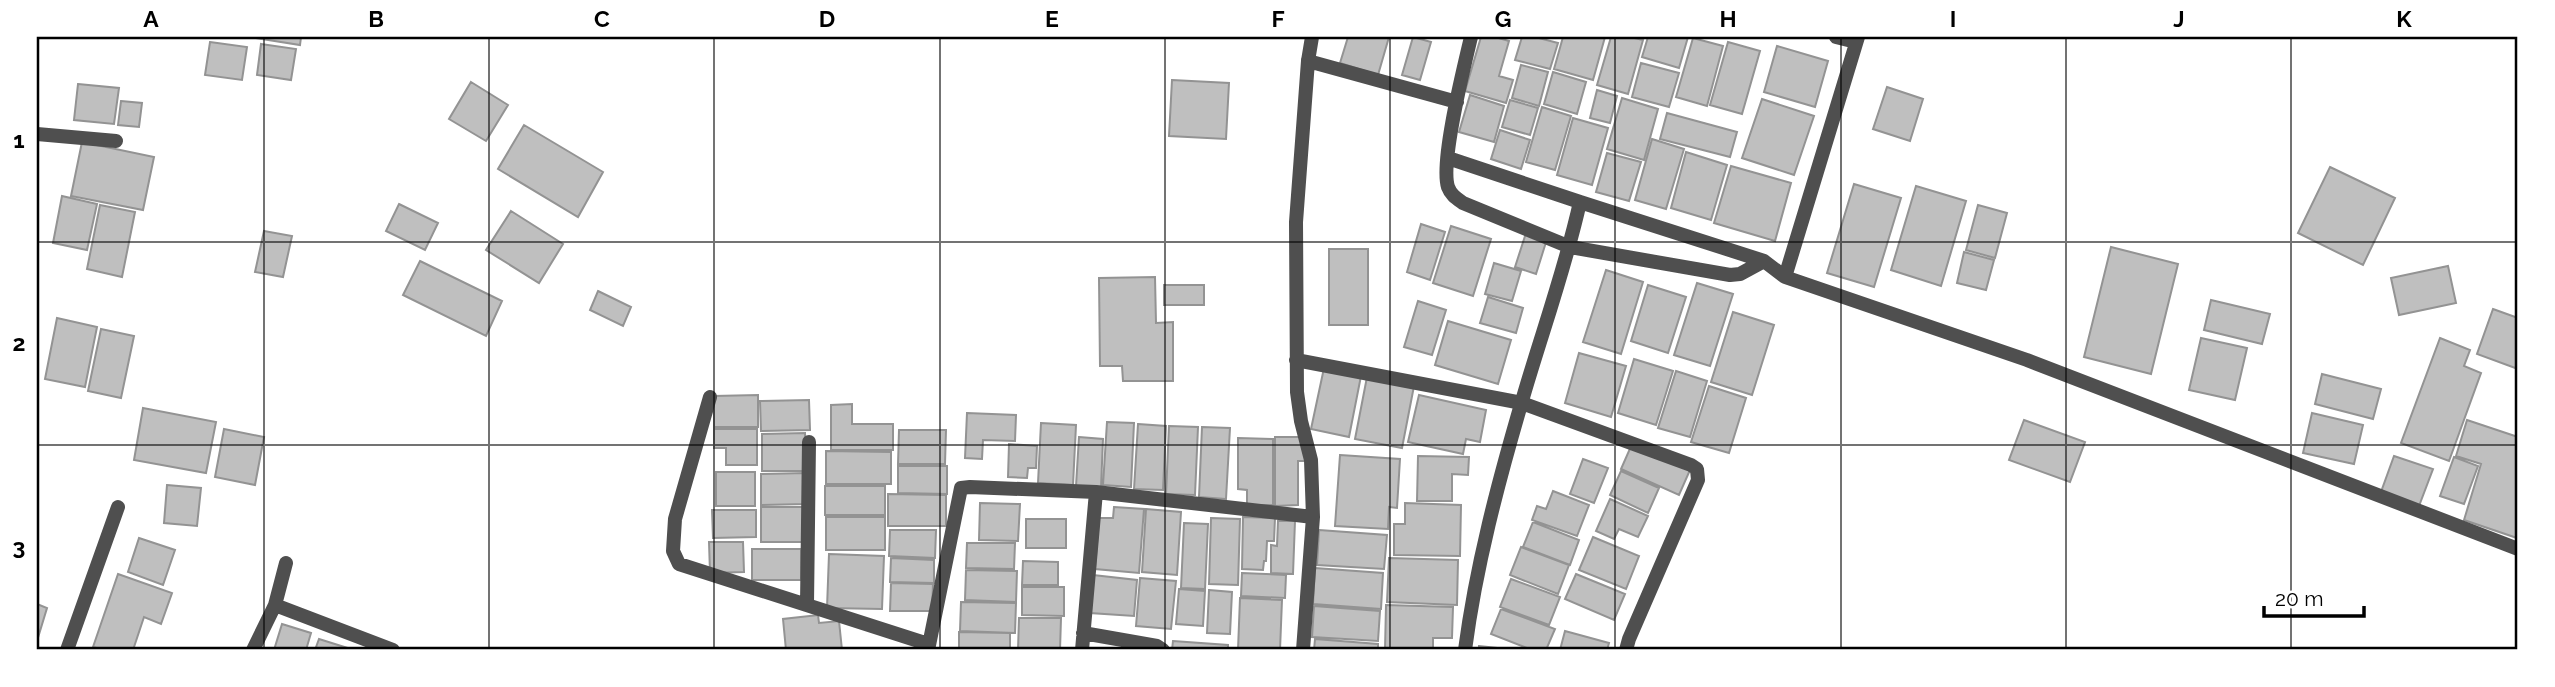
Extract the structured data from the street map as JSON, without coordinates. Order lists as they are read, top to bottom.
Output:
{
  "scale_bar": "20 m",
  "grid": {
    "columns": [
      "A",
      "B",
      "C",
      "D",
      "E",
      "F",
      "G",
      "H",
      "I",
      "J",
      "K"
    ],
    "rows": ["1", "2", "3"]
  }
}
